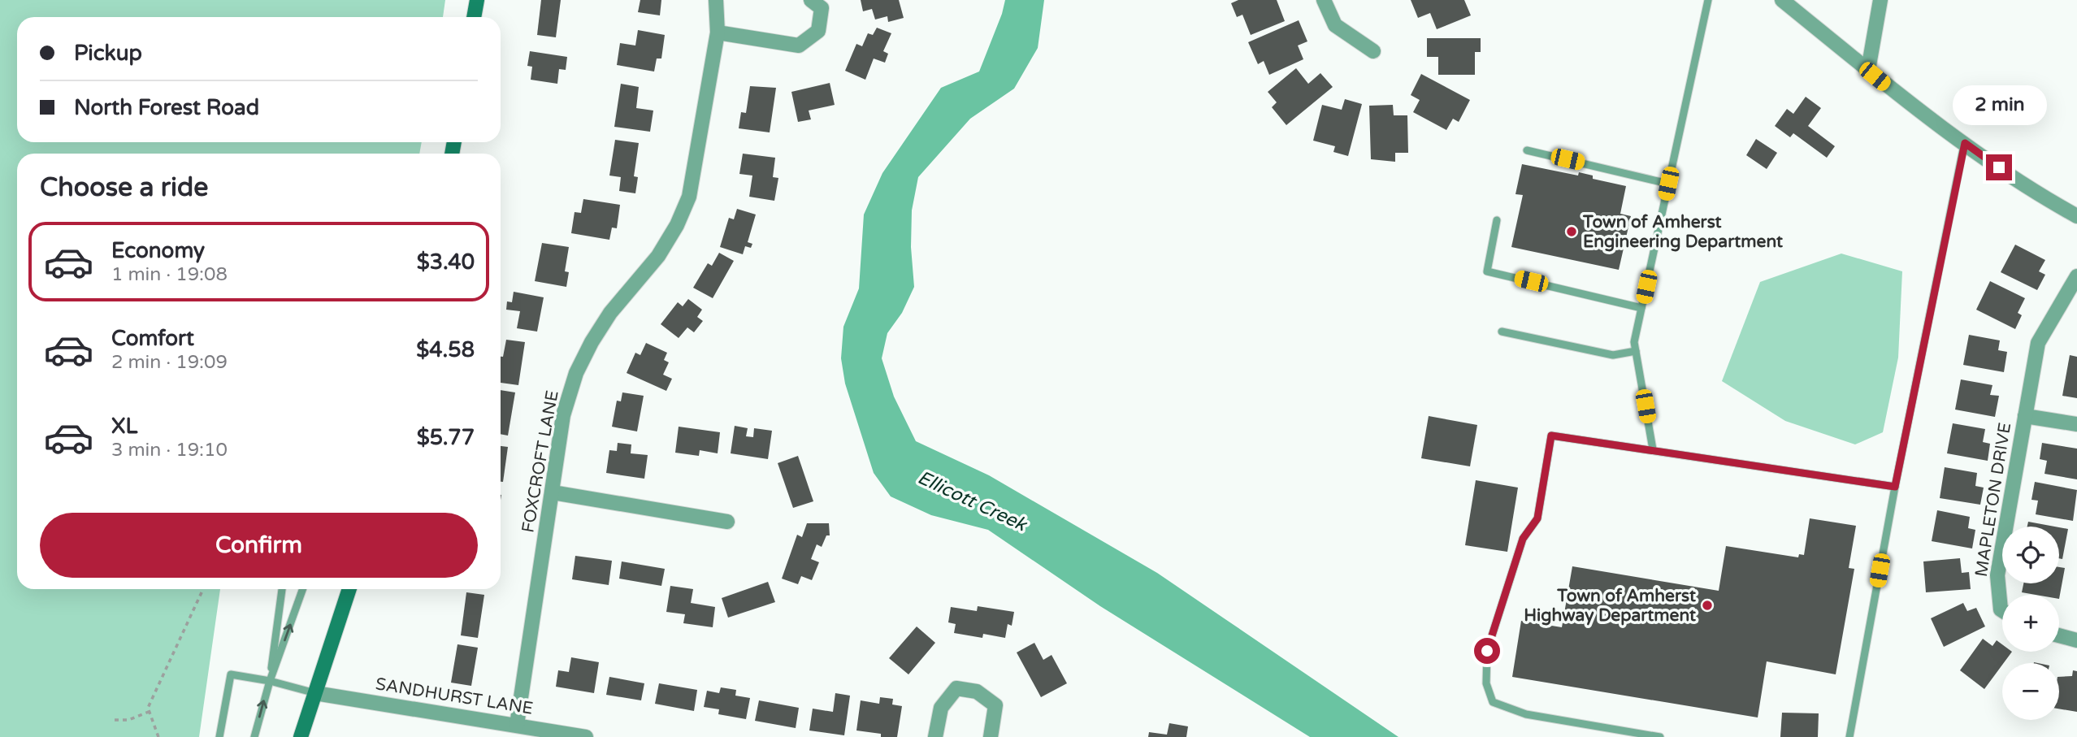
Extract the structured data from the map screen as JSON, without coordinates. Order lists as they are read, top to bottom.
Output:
{
  "streets": {
    "street": ["FOXCROFT LANE", "MAPLETON DRIVE", "SANDHURST LANE"]
  },
  "crossings": [
    ["FOXCROFT LANE", "SANDHURST LANE"]
  ],
  "water": ["Ellicott Creek"],
  "places": ["Town of Amherst Engineering Department", "Town of Amherst Highway Department"],
  "page": {
    "banner": ["Pickup", "North Forest Road"],
    "bubble": "2 min",
    "heading": "Choose a ride",
    "list": [
      {
        "name": "Economy",
        "note": "1 min · 19:08",
        "value": "$3.40"
      },
      {
        "name": "Comfort",
        "note": "2 min · 19:09",
        "value": "$4.58"
      },
      {
        "name": "XL",
        "note": "3 min · 19:10",
        "value": "$5.77"
      }
    ],
    "buttons": "Confirm",
    "map_buttons": ["+", "−"]
  }
}
